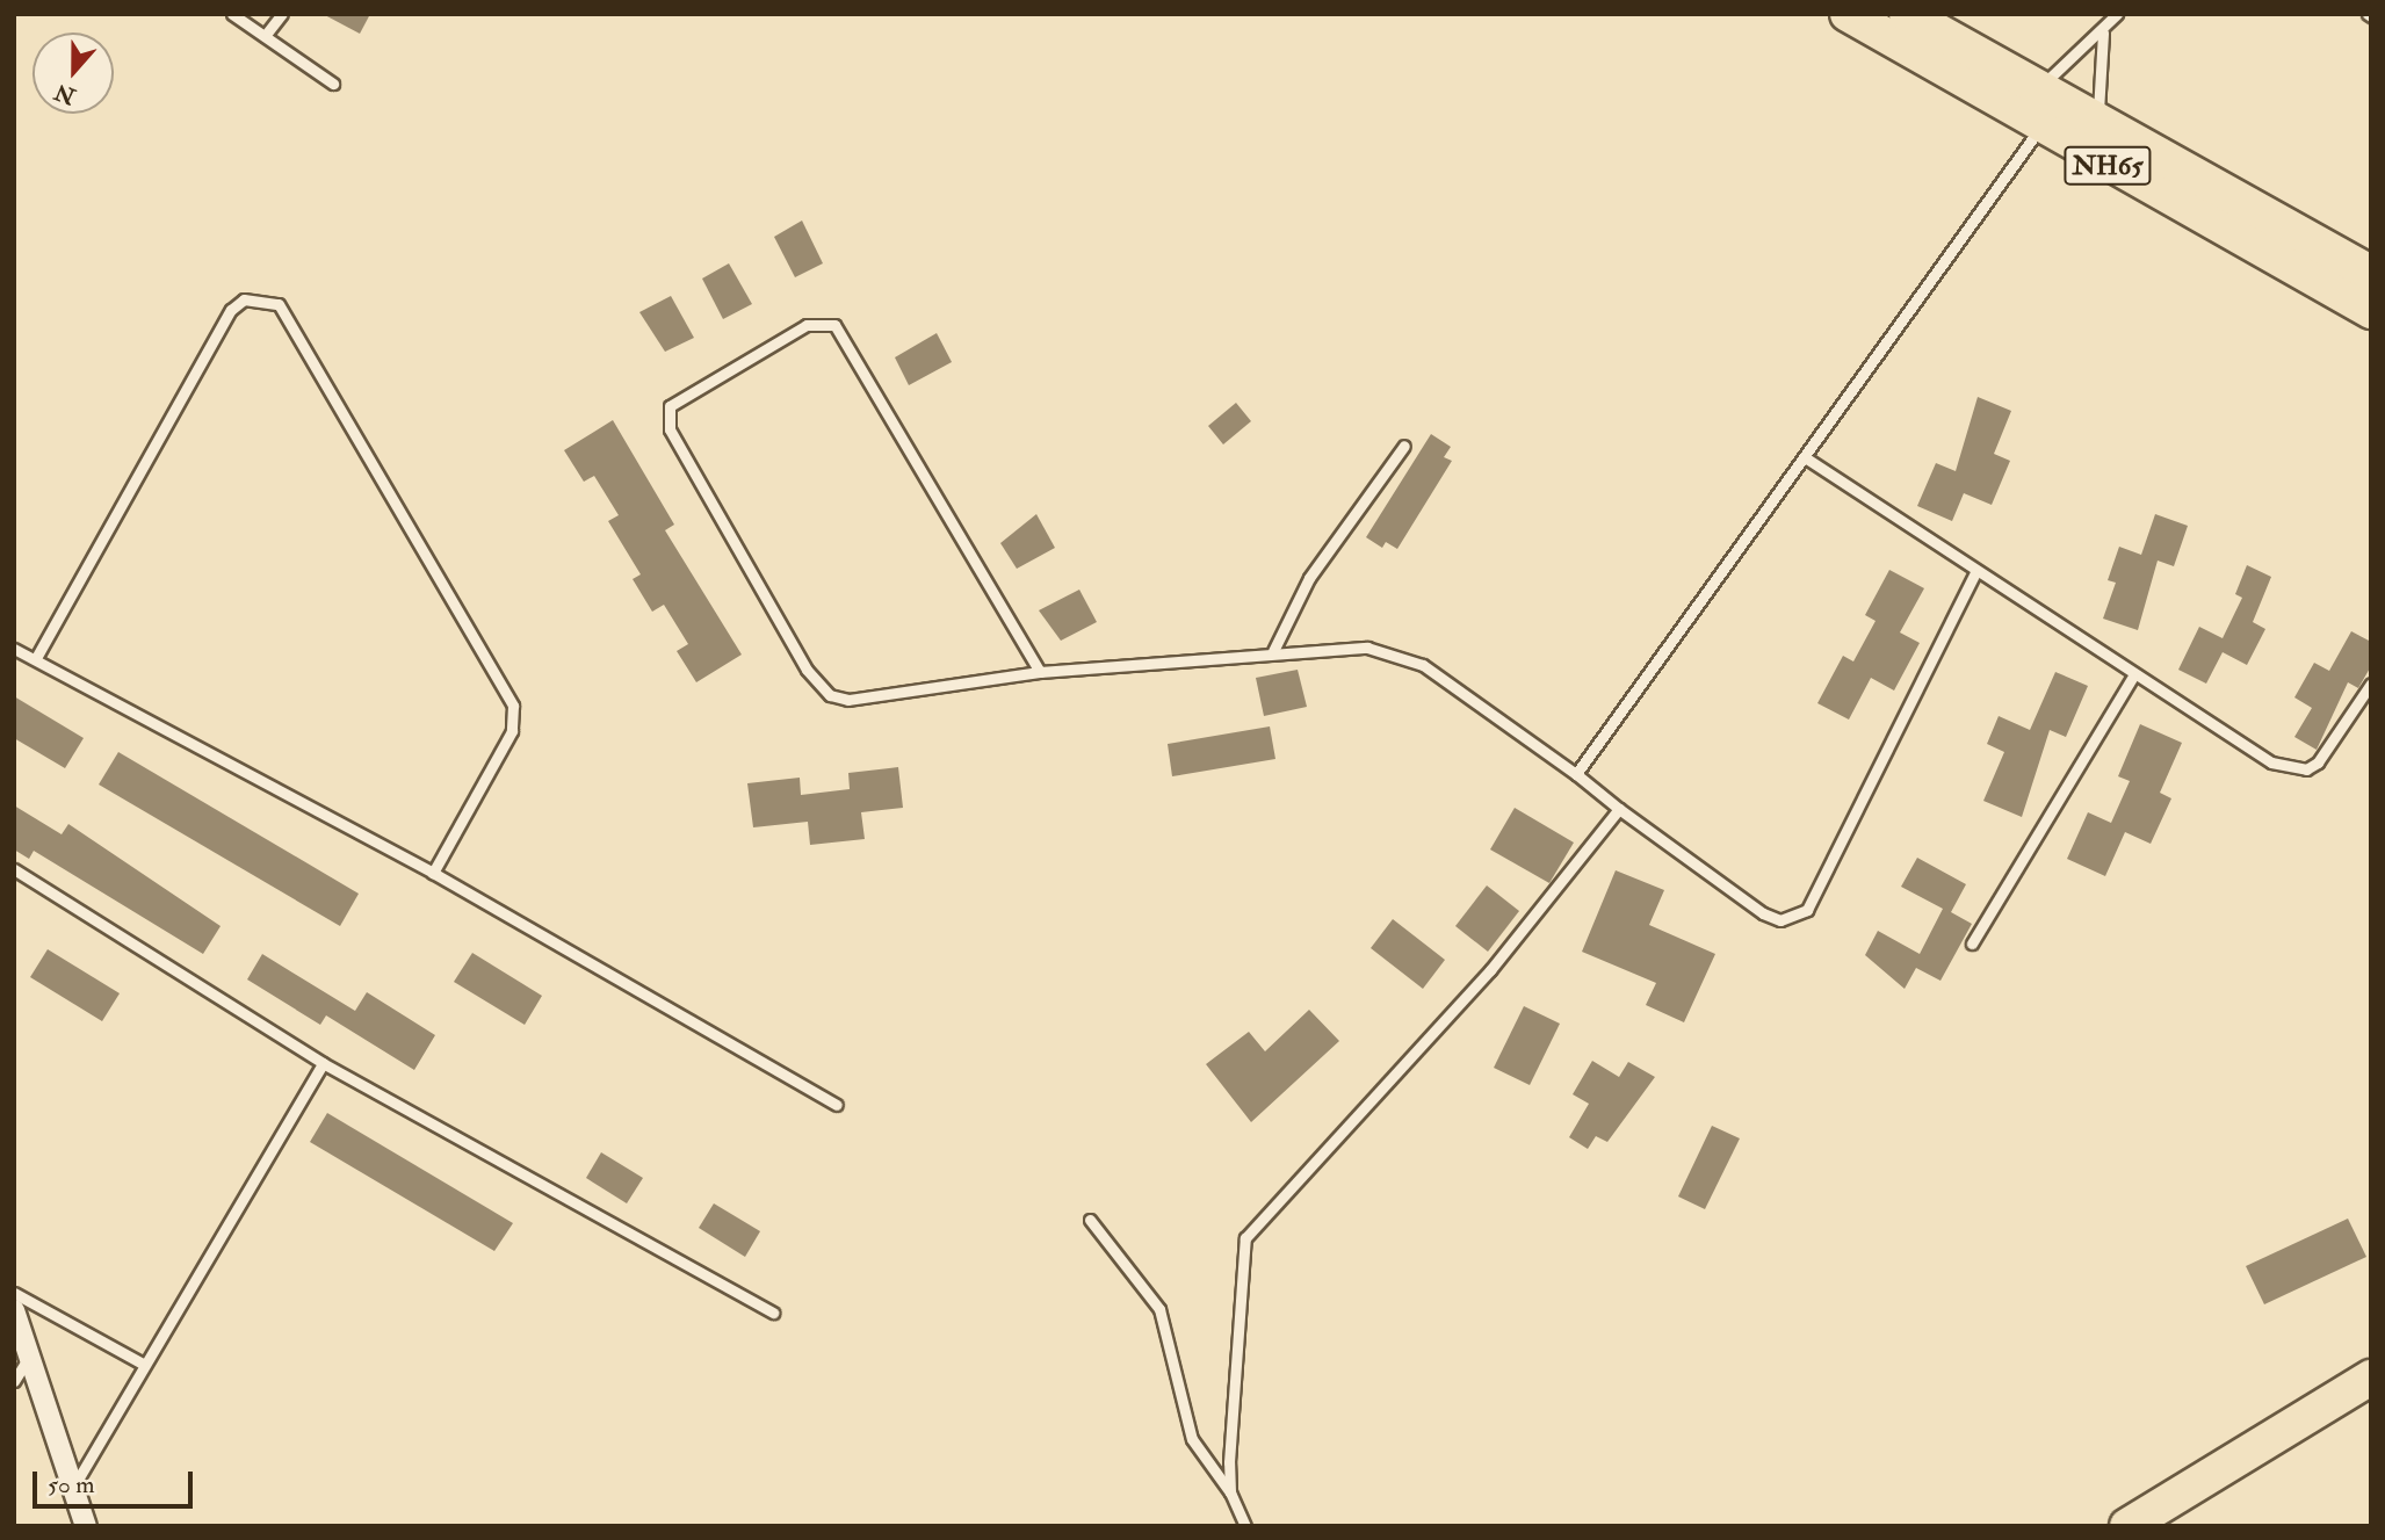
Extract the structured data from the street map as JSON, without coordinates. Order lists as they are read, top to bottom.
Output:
{
  "streets": {
    "main road": ["NH65"]
  },
  "scale_bar": "50 m",
  "north": "bottom"
}
